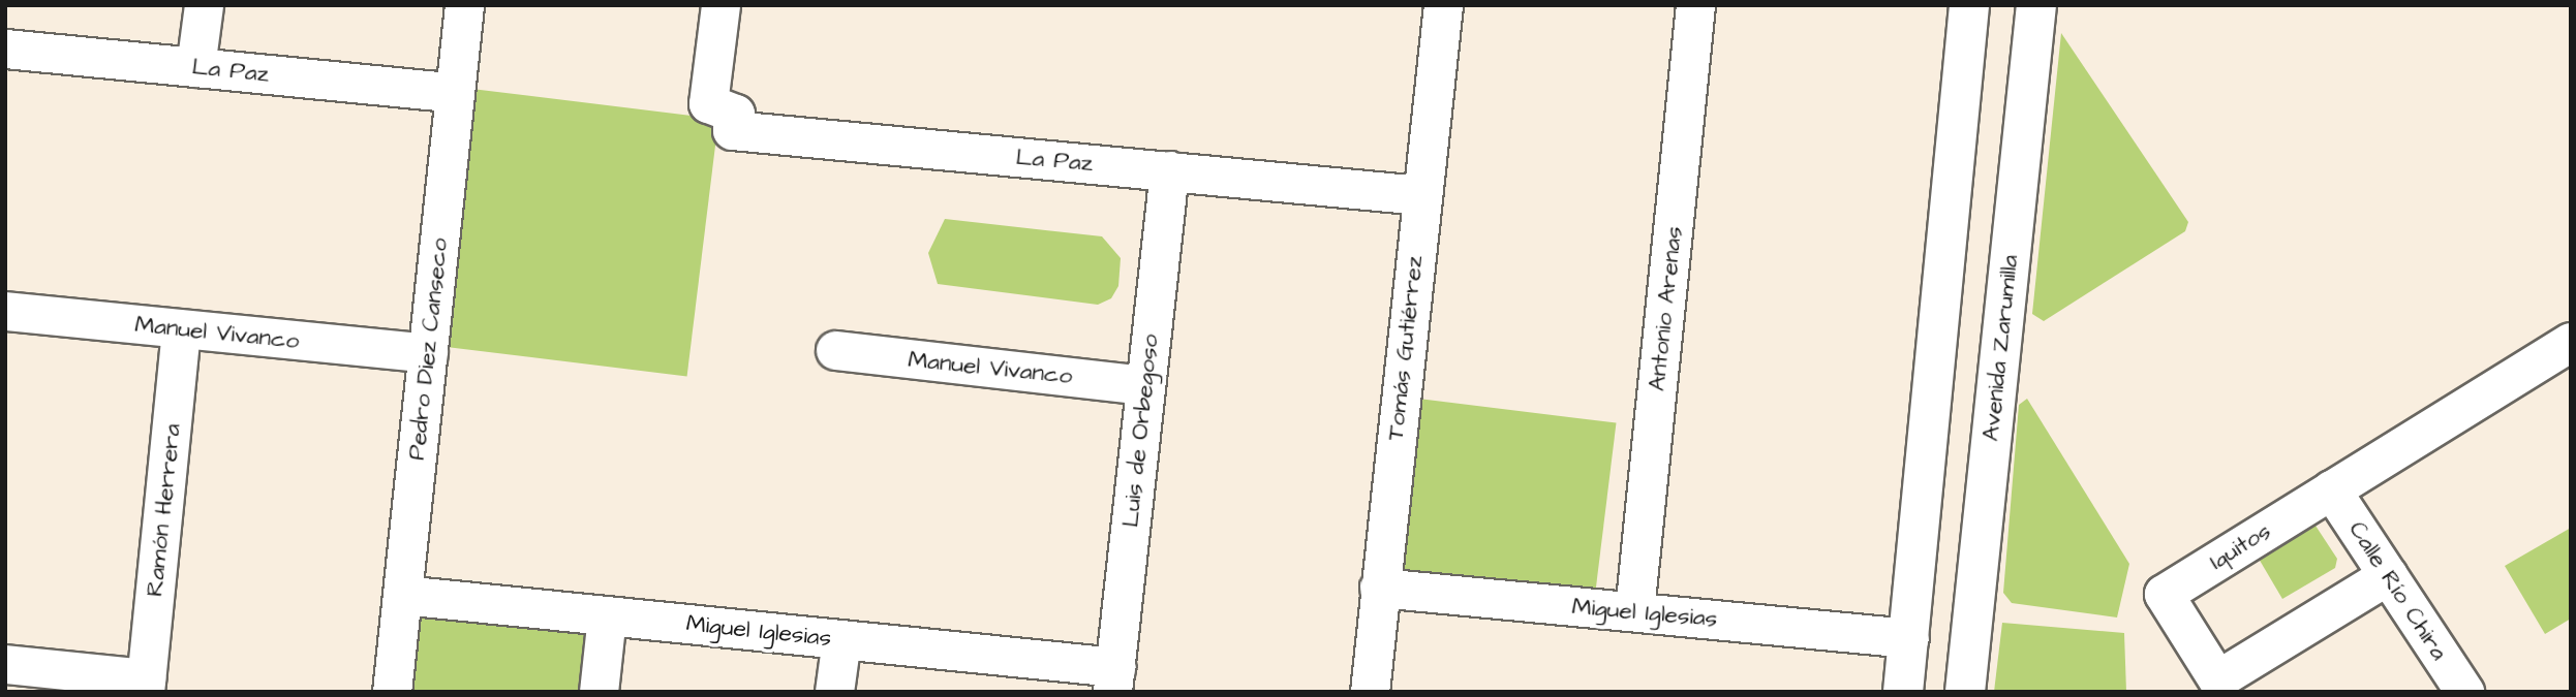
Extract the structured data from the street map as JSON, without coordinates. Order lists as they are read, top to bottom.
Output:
{
  "streets": {
    "main road": ["Avenida Zarumilla"],
    "street": [
      "La Paz",
      "Antonio Arenas",
      "Manuel Vivanco",
      "Tomás Gutiérrez",
      "Pedro Diez Canseco",
      "Luis de Orbegoso",
      "Ramón Herrera",
      "Iquitos",
      "Calle Río Chira",
      "Miguel Iglesias"
    ]
  },
  "crossings": [
    ["La Paz", "Tomás Gutiérrez"],
    ["La Paz", "Pedro Diez Canseco"],
    ["La Paz", "Luis de Orbegoso"],
    ["Antonio Arenas", "Miguel Iglesias"],
    ["Manuel Vivanco", "Pedro Diez Canseco"],
    ["Manuel Vivanco", "Luis de Orbegoso"],
    ["Manuel Vivanco", "Ramón Herrera"],
    ["Tomás Gutiérrez", "Miguel Iglesias"],
    ["Pedro Diez Canseco", "Miguel Iglesias"],
    ["Luis de Orbegoso", "Miguel Iglesias"],
    ["Iquitos", "Calle Río Chira"]
  ]
}
